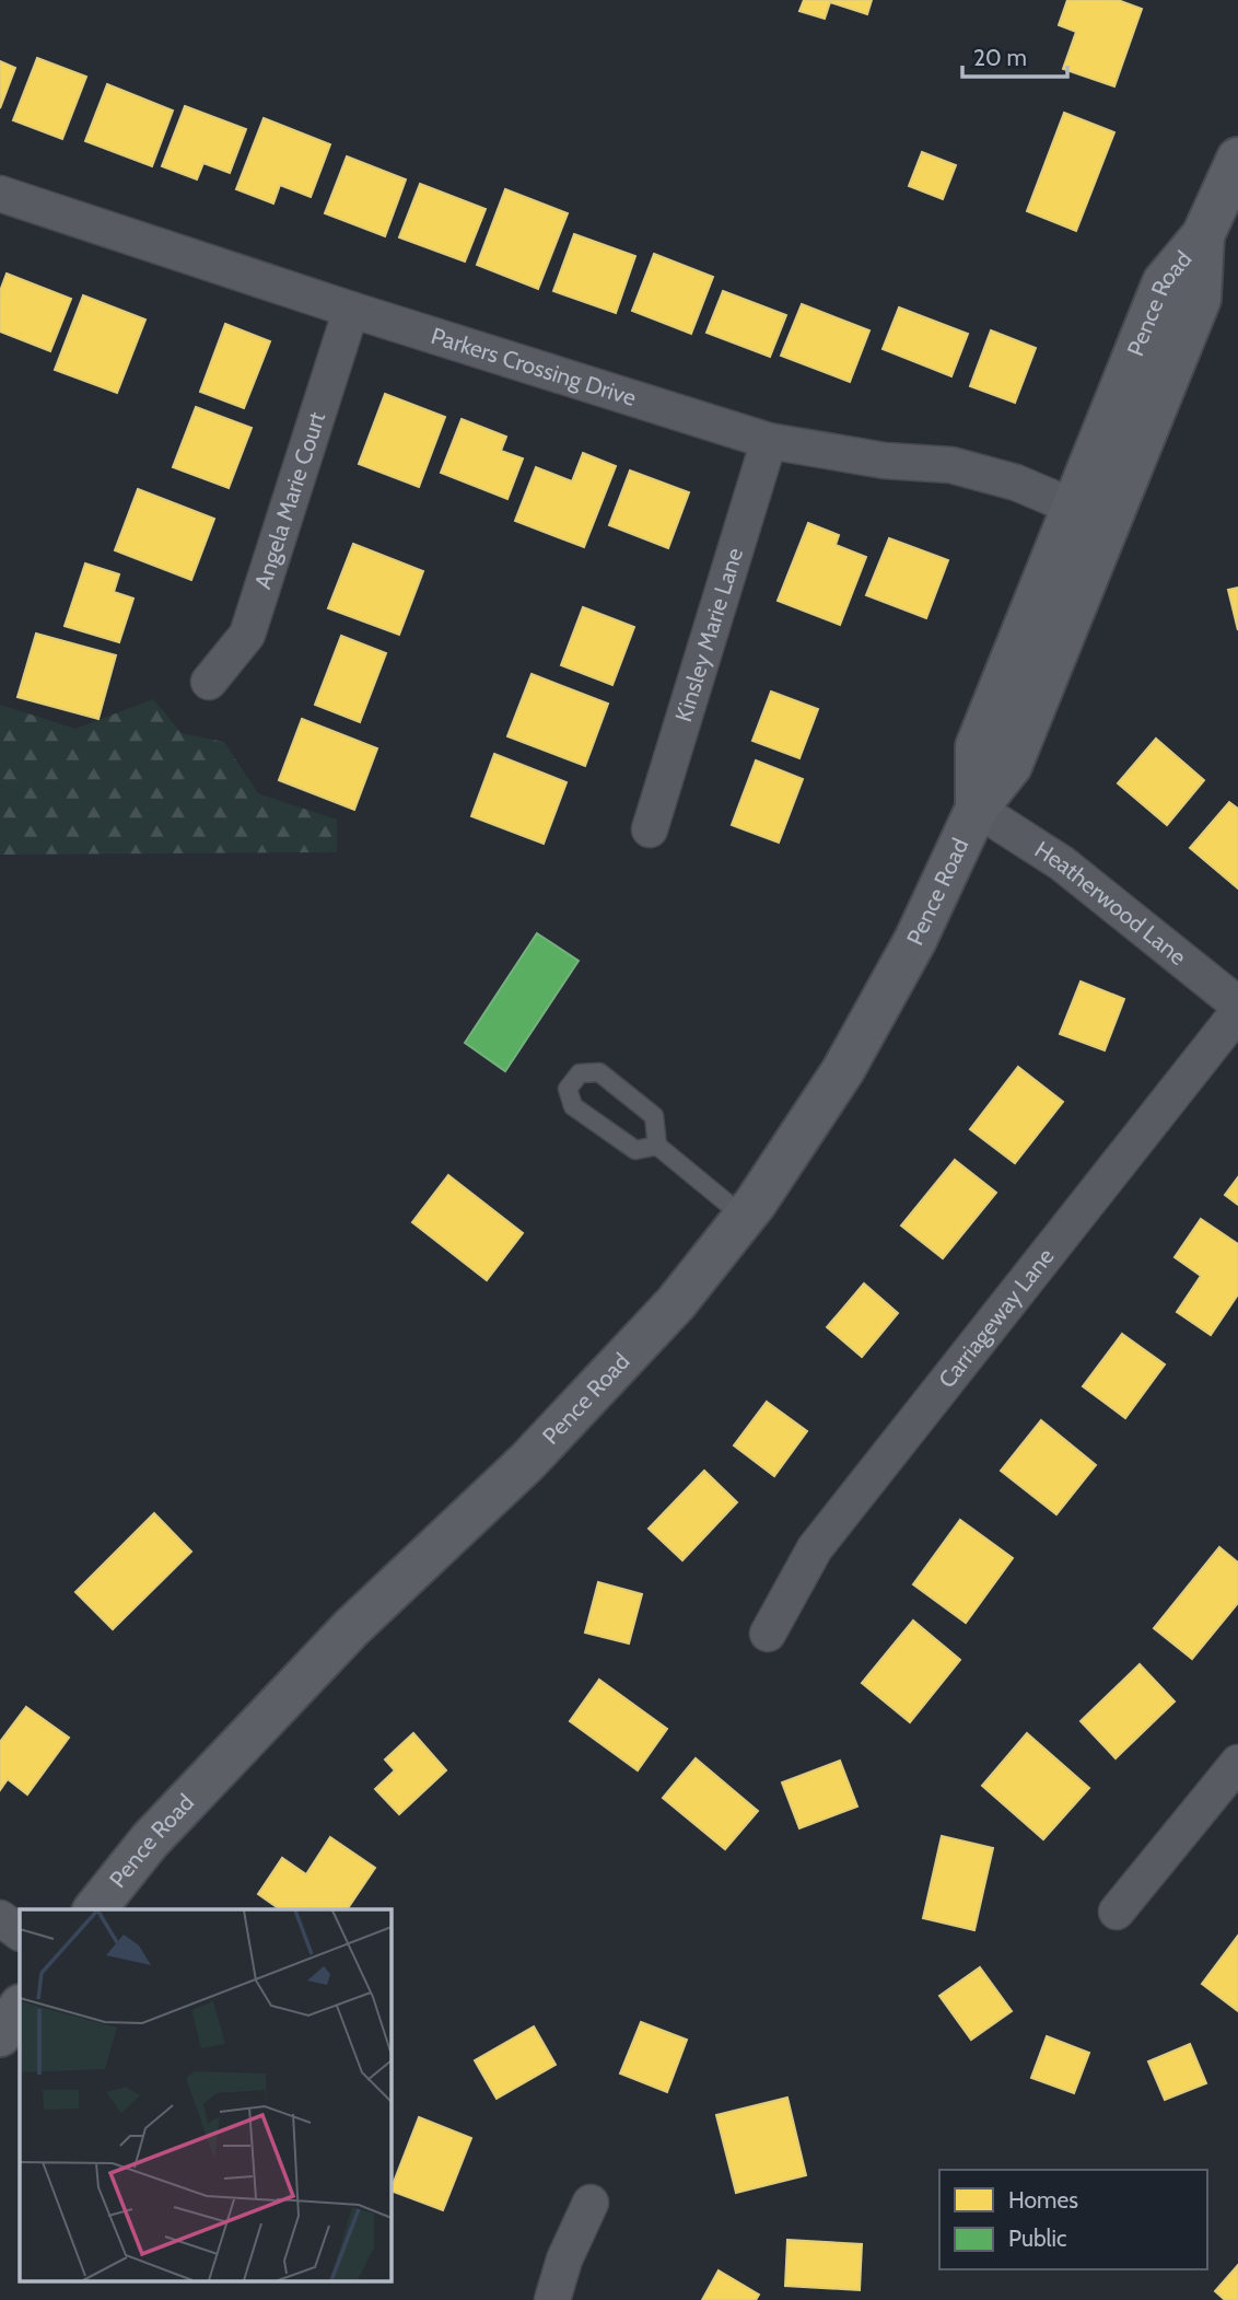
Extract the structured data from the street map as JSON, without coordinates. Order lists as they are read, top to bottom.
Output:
{
  "streets": {
    "street": [
      "Pence Road",
      "Parkers Crossing Drive",
      "Angela Marie Court",
      "Kinsley Marie Lane",
      "Heatherwood Lane",
      "Carriageway Lane"
    ]
  },
  "crossings": [
    ["Pence Road", "Parkers Crossing Drive"],
    ["Pence Road", "Heatherwood Lane"],
    ["Parkers Crossing Drive", "Angela Marie Court"],
    ["Parkers Crossing Drive", "Kinsley Marie Lane"]
  ],
  "legend": ["Homes", "Public"],
  "scale_bar": "20 m"
}
